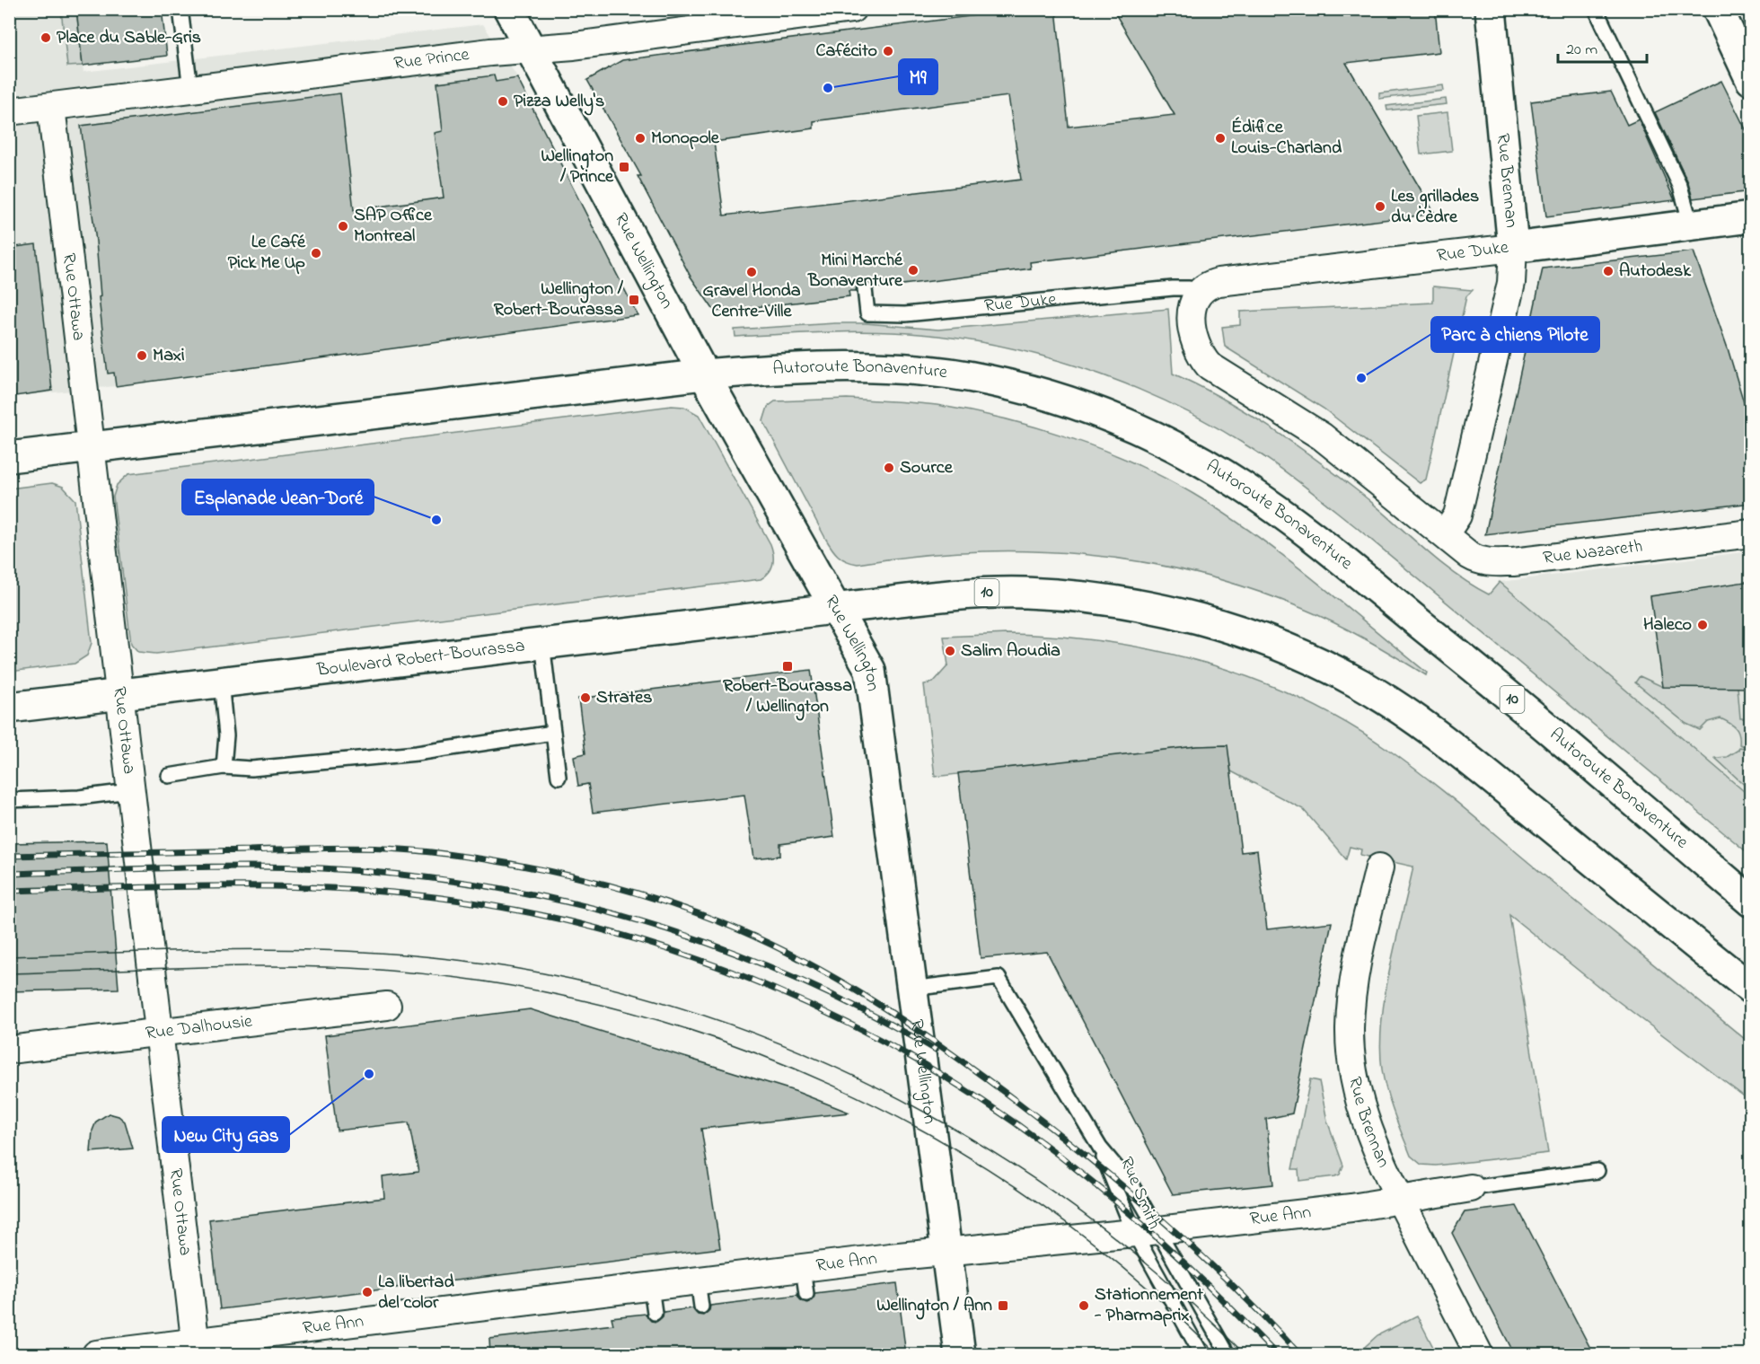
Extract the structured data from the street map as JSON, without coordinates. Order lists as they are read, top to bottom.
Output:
{
  "streets": {
    "main road": [
      "Rue Brennan",
      "Rue Duke",
      "Rue Wellington",
      "Autoroute Bonaventure",
      "10",
      "Boulevard Robert-Bourassa"
    ],
    "street": [
      "Rue Prince",
      "Rue Ottawa",
      "Rue Nazareth",
      "Rue Dalhousie",
      "Rue Ann"
    ],
    "lane": ["Rue Smith"]
  },
  "crossings": [
    ["Rue Prince", "Rue Wellington"],
    ["Rue Prince", "Rue Ottawa"],
    ["Rue Brennan", "Rue Duke"],
    ["Rue Brennan", "Rue Nazareth"],
    ["Rue Brennan", "Rue Ann"],
    ["Rue Wellington", "Autoroute Bonaventure"],
    ["Rue Wellington", "10"],
    ["Rue Wellington", "Boulevard Robert-Bourassa"],
    ["Rue Wellington", "Rue Ann"],
    ["Rue Ottawa", "Boulevard Robert-Bourassa"],
    ["Rue Ottawa", "Rue Dalhousie"],
    ["Rue Ottawa", "Rue Ann"],
    ["10", "Boulevard Robert-Bourassa"],
    ["Rue Smith", "Rue Ann"]
  ],
  "places": {
    "other": [
      "Place du Sable-Gris",
      "Cafécito",
      "M9",
      "Pizza Welly's",
      "Monopole",
      "Édifice Louis-Charland",
      "Les grillades du Cèdre",
      "SAP Office Montreal",
      "Le Café Pick Me Up",
      "Mini Marché Bonaventure",
      "Autodesk",
      "Gravel Honda Centre-Ville",
      "Maxi",
      "Parc à chiens Pilote",
      "Source",
      "Esplanade Jean-Doré",
      "Haleco",
      "Salim Aoudia",
      "Strates",
      "New City Gas",
      "La libertad del color",
      "Stationnement - Pharmaprix"
    ],
    "transit": [
      "Wellington / Prince",
      "Wellington / Robert-Bourassa",
      "Robert-Bourassa / Wellington",
      "Wellington / Ann"
    ]
  },
  "scale_bar": "20 m"
}
